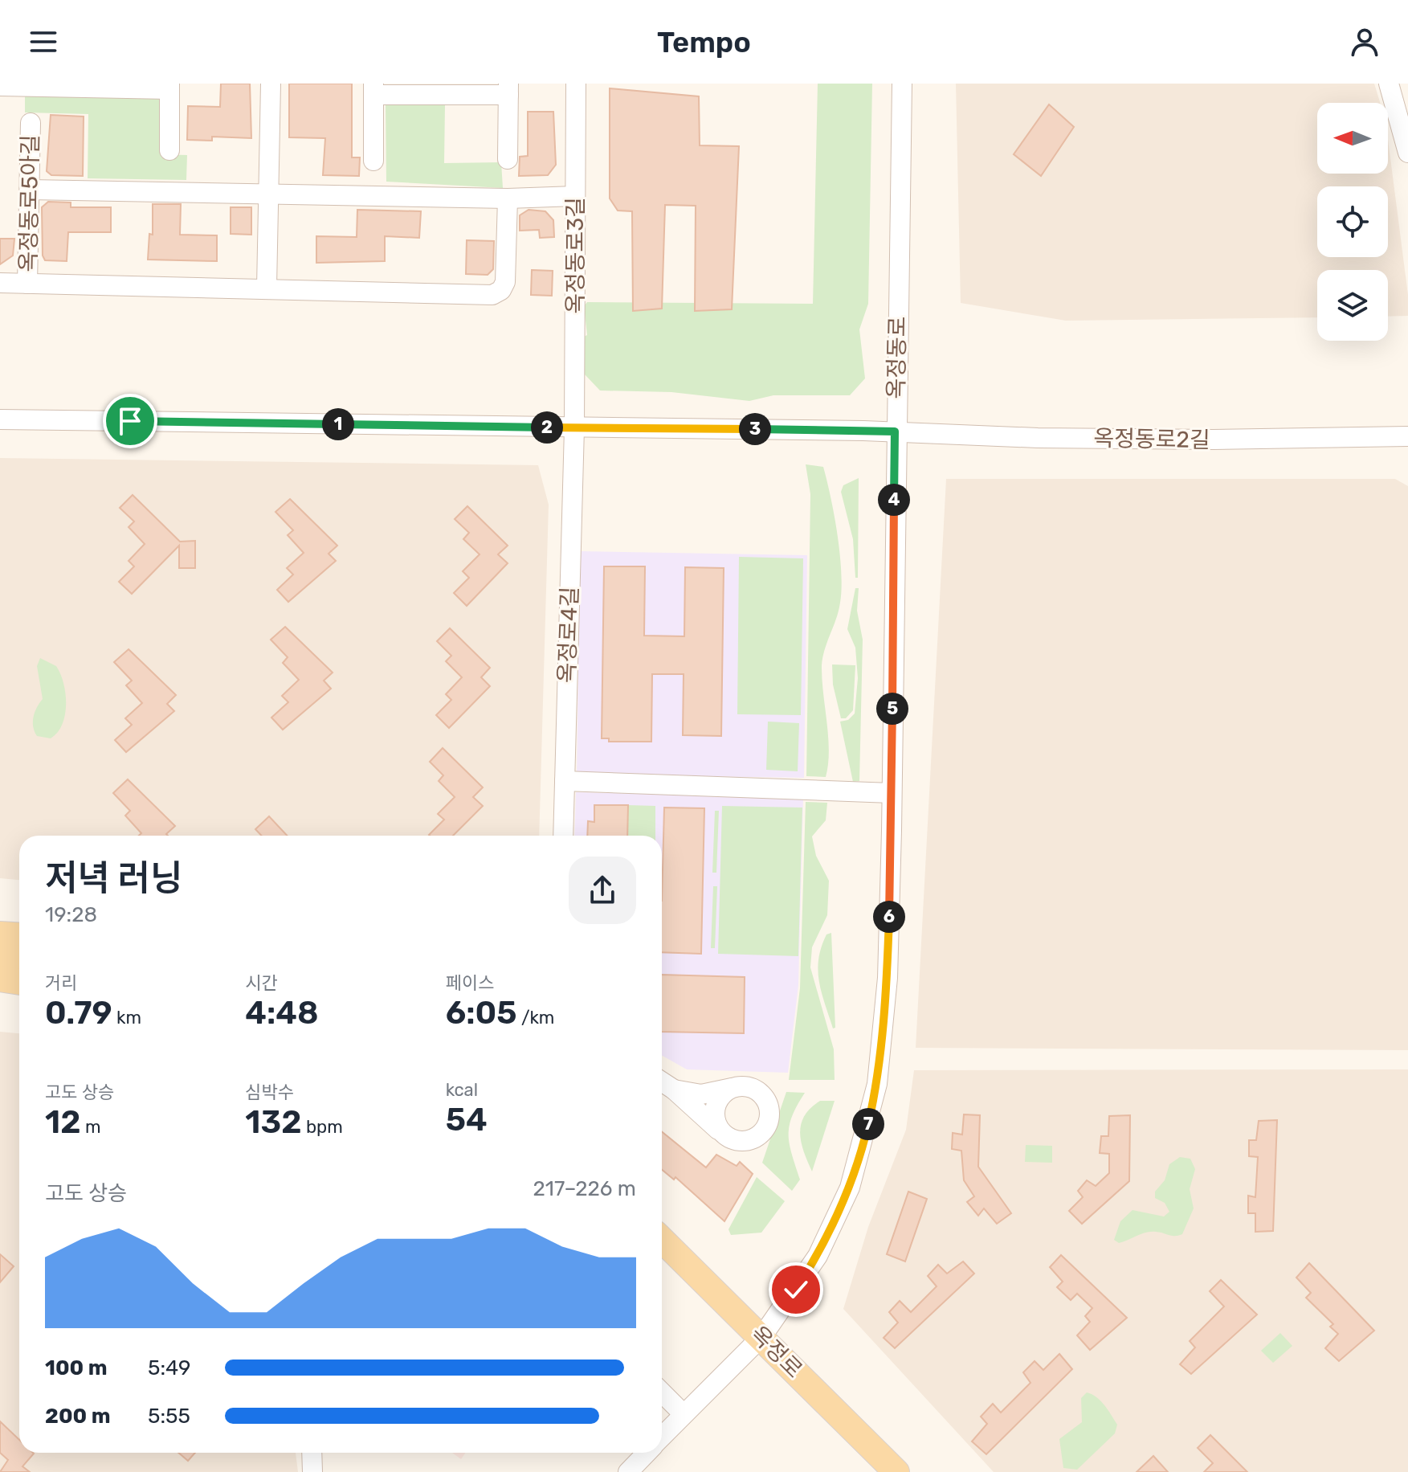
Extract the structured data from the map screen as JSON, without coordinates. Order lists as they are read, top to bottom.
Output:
{
  "streets": {
    "main road": ["옥정로"],
    "street": [
      "옥정동로5아길",
      "옥정동로3길",
      "옥정동로",
      "옥정동로2길",
      "옥정로4길"
    ]
  },
  "crossings": [
    ["옥정동로3길", "옥정동로2길"],
    ["옥정동로3길", "옥정로4길"],
    ["옥정동로", "옥정동로2길"],
    ["옥정동로", "옥정로"],
    ["옥정동로2길", "옥정로4길"]
  ],
  "north": "left",
  "page": {
    "header": "Tempo",
    "pins": [
      "1",
      "2",
      "3",
      "4",
      "5",
      "6",
      "7"
    ],
    "heading": ["저녁 러닝", "19:28"],
    "stats": [
      ["거리", "0.79 km"],
      ["시간", "4:48"],
      ["페이스", "6:05 /km"],
      ["고도 상승", "12 m"],
      ["심박수", "132 bpm"],
      ["kcal", "54"]
    ],
    "chart": ["고도 상승", "217–226 m"],
    "list": [
      {
        "name": "100 m",
        "note": "5:49"
      },
      {
        "name": "200 m",
        "note": "5:55"
      }
    ]
  }
}
